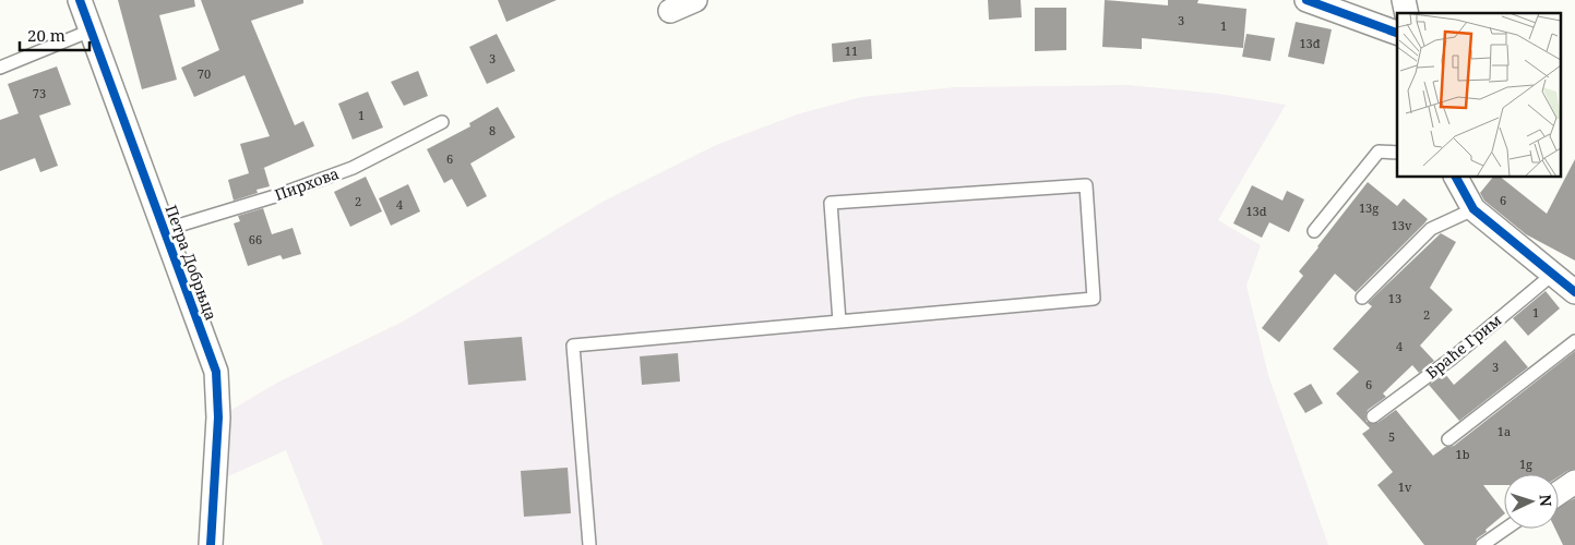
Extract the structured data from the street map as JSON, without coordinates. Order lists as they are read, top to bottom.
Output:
{
  "streets": {
    "street": ["Петра Добрњца"],
    "lane": ["Пирхова", "Браће Грим"]
  },
  "crossings": [
    ["Пирхова", "Петра Добрњца"]
  ],
  "house_numbers": [
    "3",
    "1",
    "13đ",
    "11",
    "3",
    "70",
    "73",
    "1",
    "8",
    "6",
    "6",
    "2",
    "4",
    "13g",
    "13d",
    "13v",
    "66",
    "13",
    "1",
    "2",
    "4",
    "3",
    "6",
    "1a",
    "5",
    "1b",
    "1g",
    "1v"
  ],
  "scale_bar": "20 m",
  "north": "right"
}
